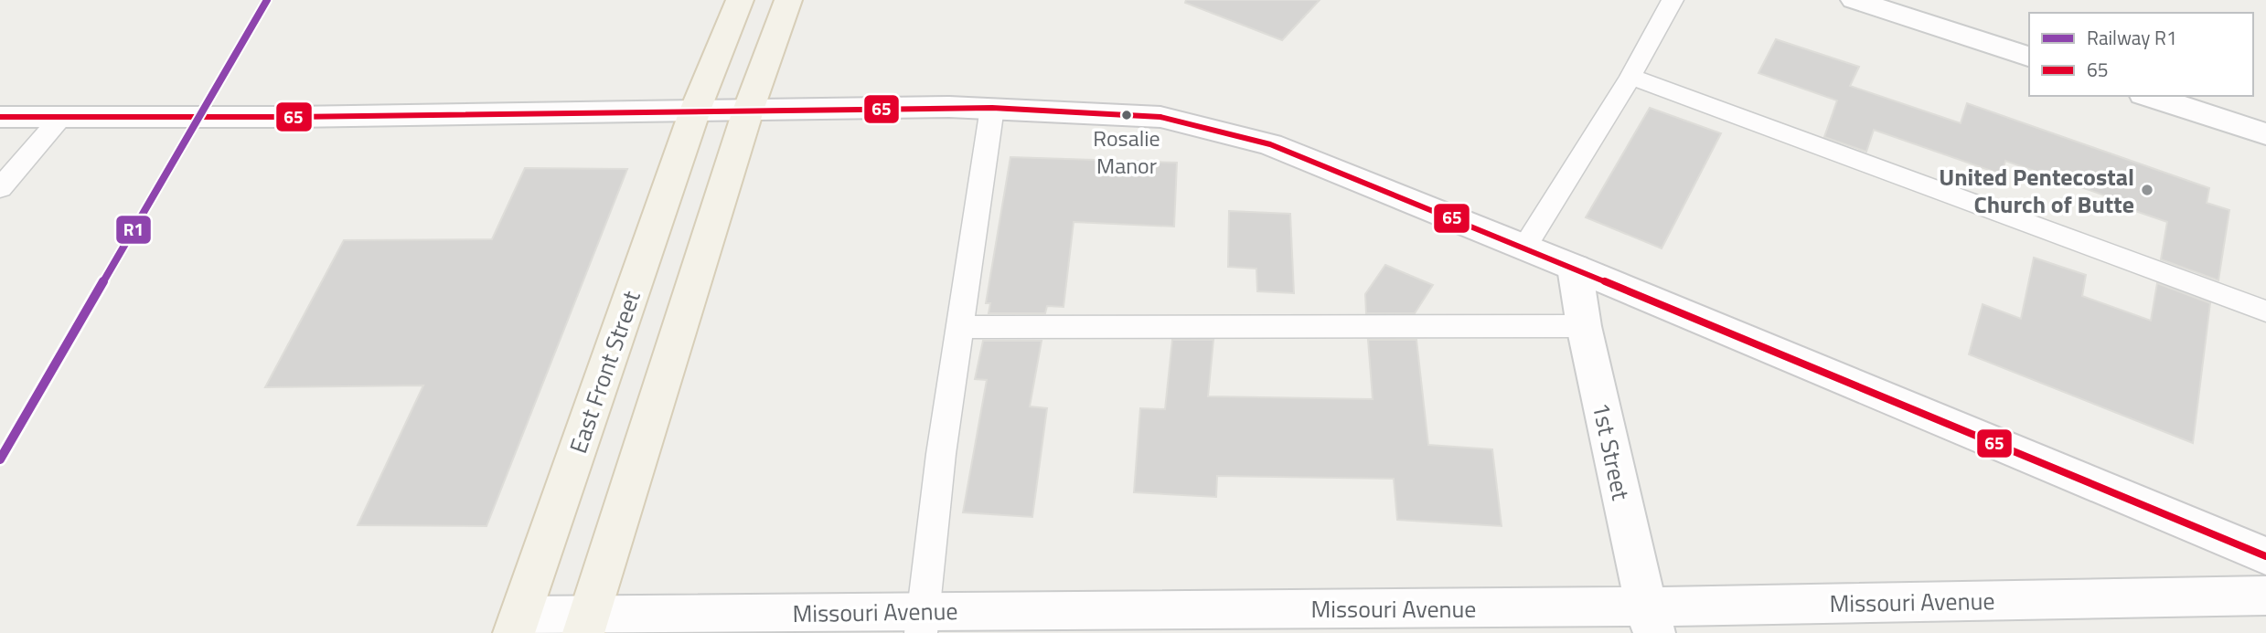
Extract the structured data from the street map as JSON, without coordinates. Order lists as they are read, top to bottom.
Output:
{
  "streets": {
    "main road": ["East Front Street"],
    "street": ["1st Street", "Missouri Avenue"]
  },
  "crossings": [
    ["East Front Street", "Missouri Avenue"],
    ["1st Street", "Missouri Avenue"]
  ],
  "places": ["Rosalie Manor", "United Pentecostal Church of Butte"],
  "lines": ["rail line R1", "transit line 65"],
  "legend": ["Railway R1", "65"]
}
